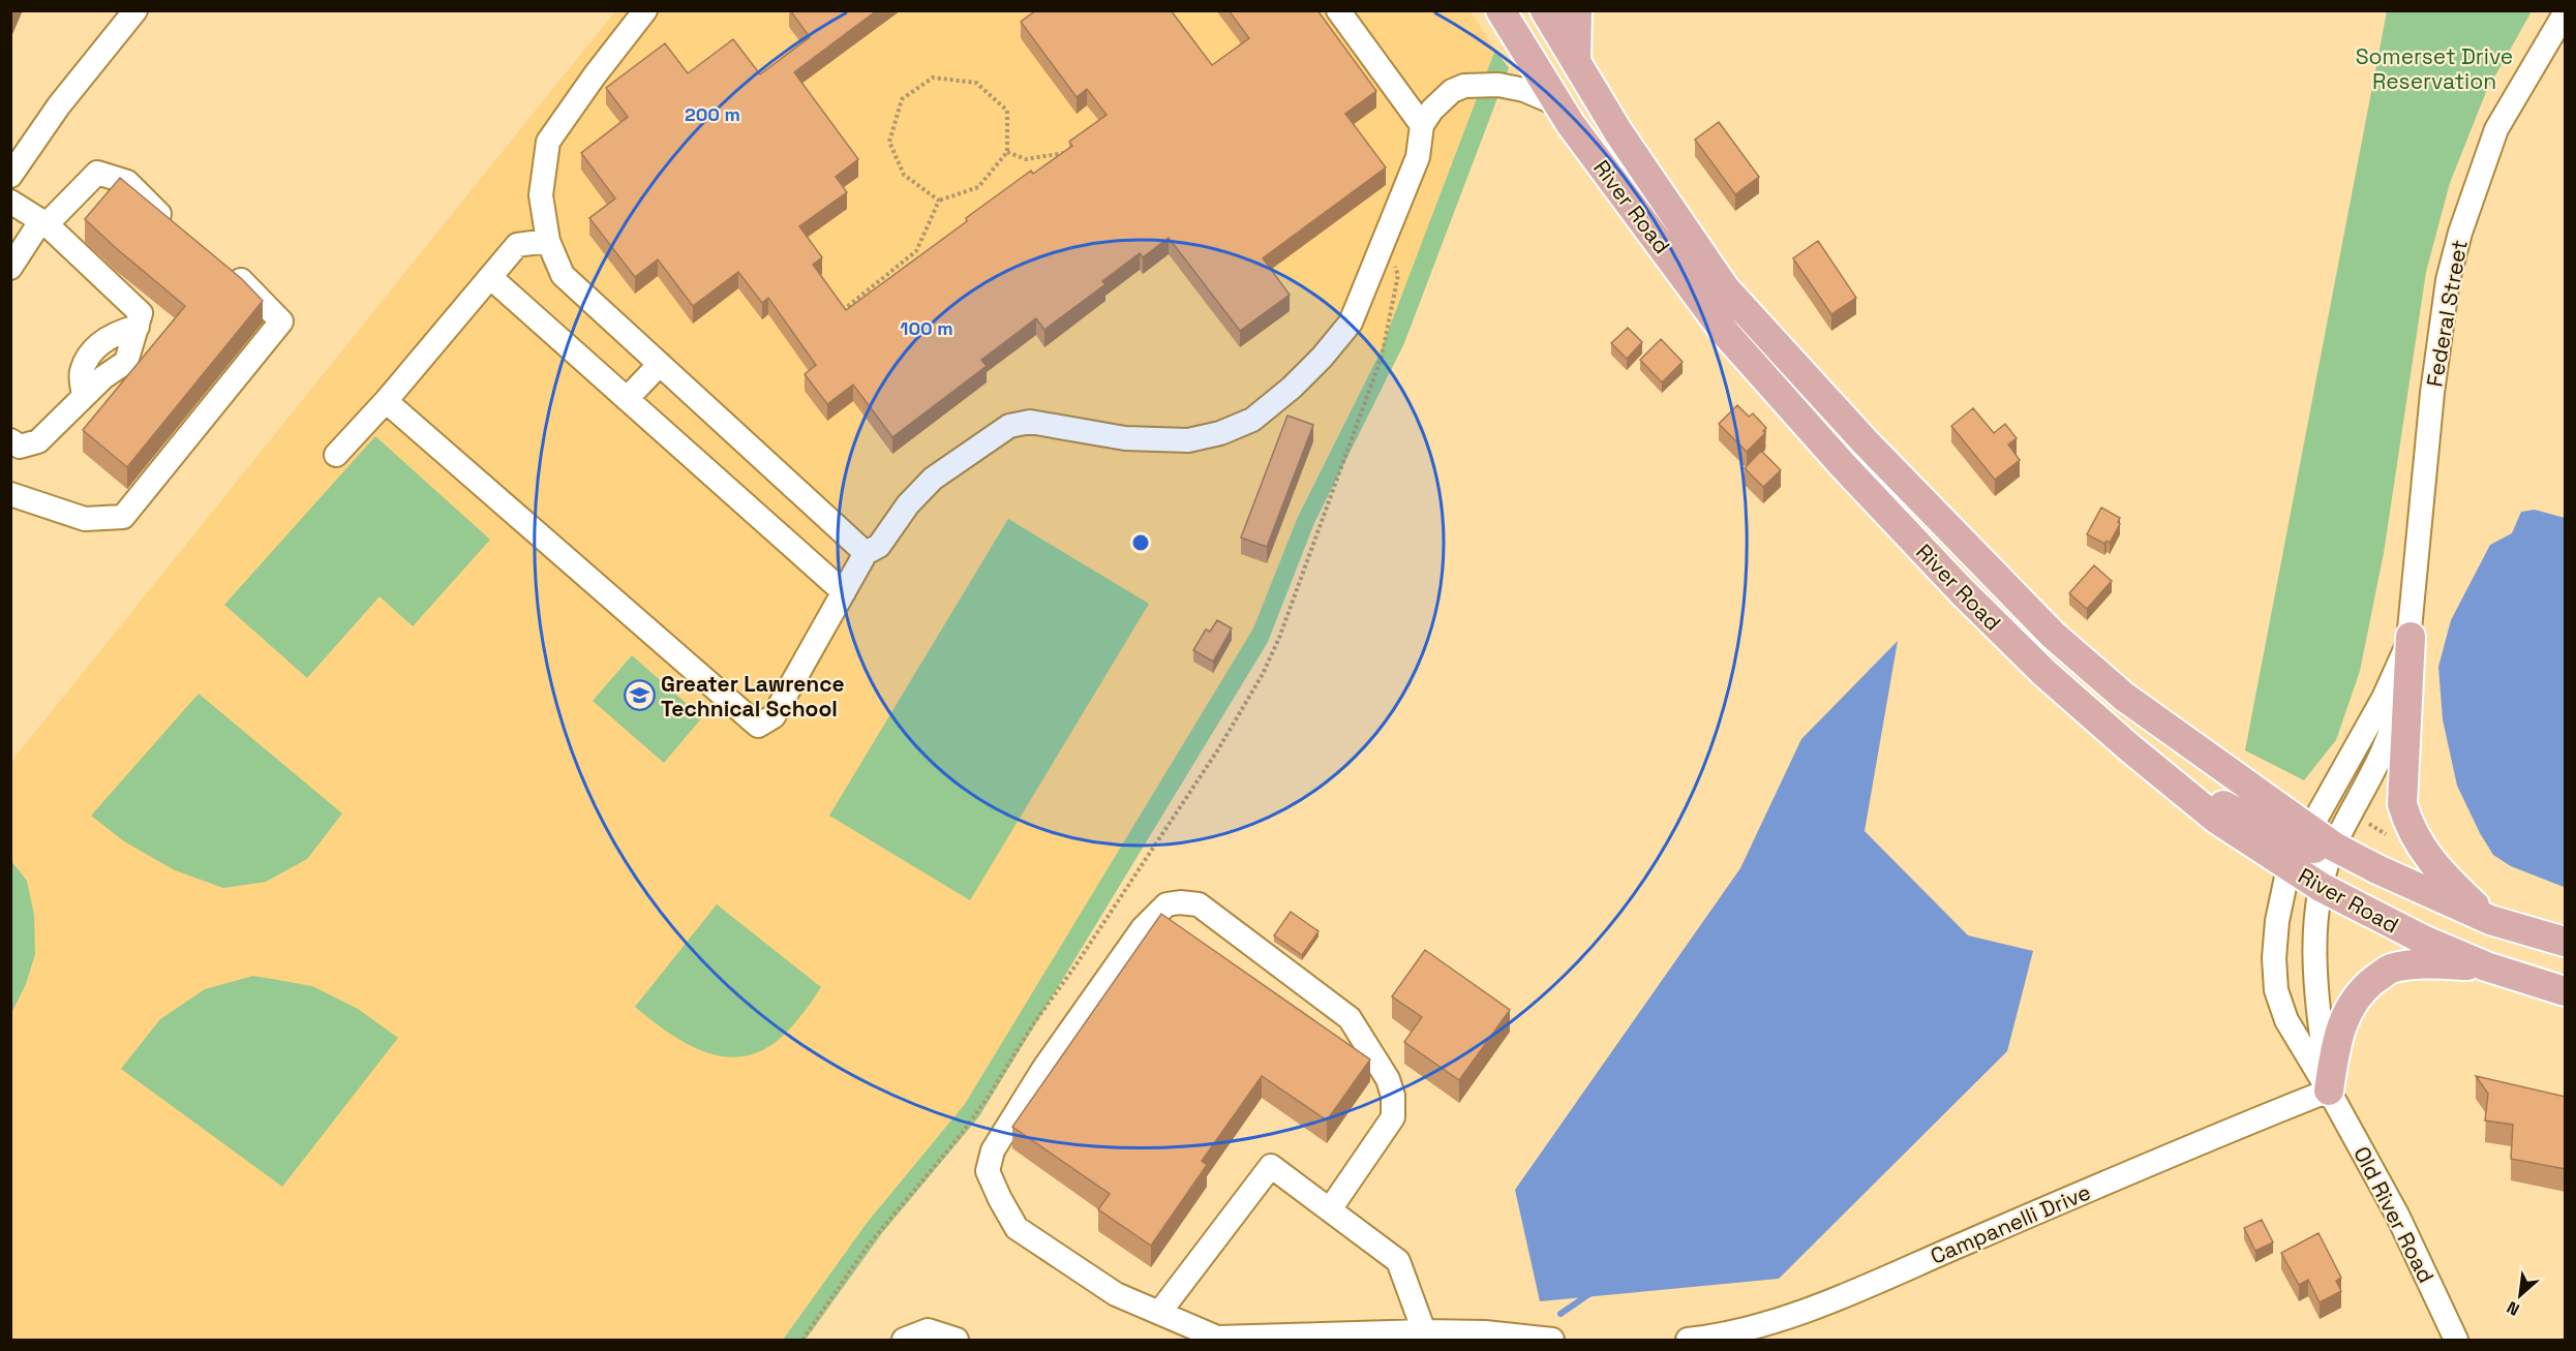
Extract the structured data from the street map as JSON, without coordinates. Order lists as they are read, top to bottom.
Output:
{
  "streets": {
    "main road": ["River Road"],
    "street": ["Federal Street", "Old River Road", "Campanelli Drive"]
  },
  "crossings": [
    ["River Road", "Federal Street"],
    ["River Road", "Old River Road"],
    ["Federal Street", "Old River Road"],
    ["Old River Road", "Campanelli Drive"]
  ],
  "parks": ["Somerset Drive Reservation"],
  "places": {
    "school or university": ["Greater Lawrence Technical School"]
  },
  "north": "bottom left",
  "rings": ["200 m", "100 m"]
}
